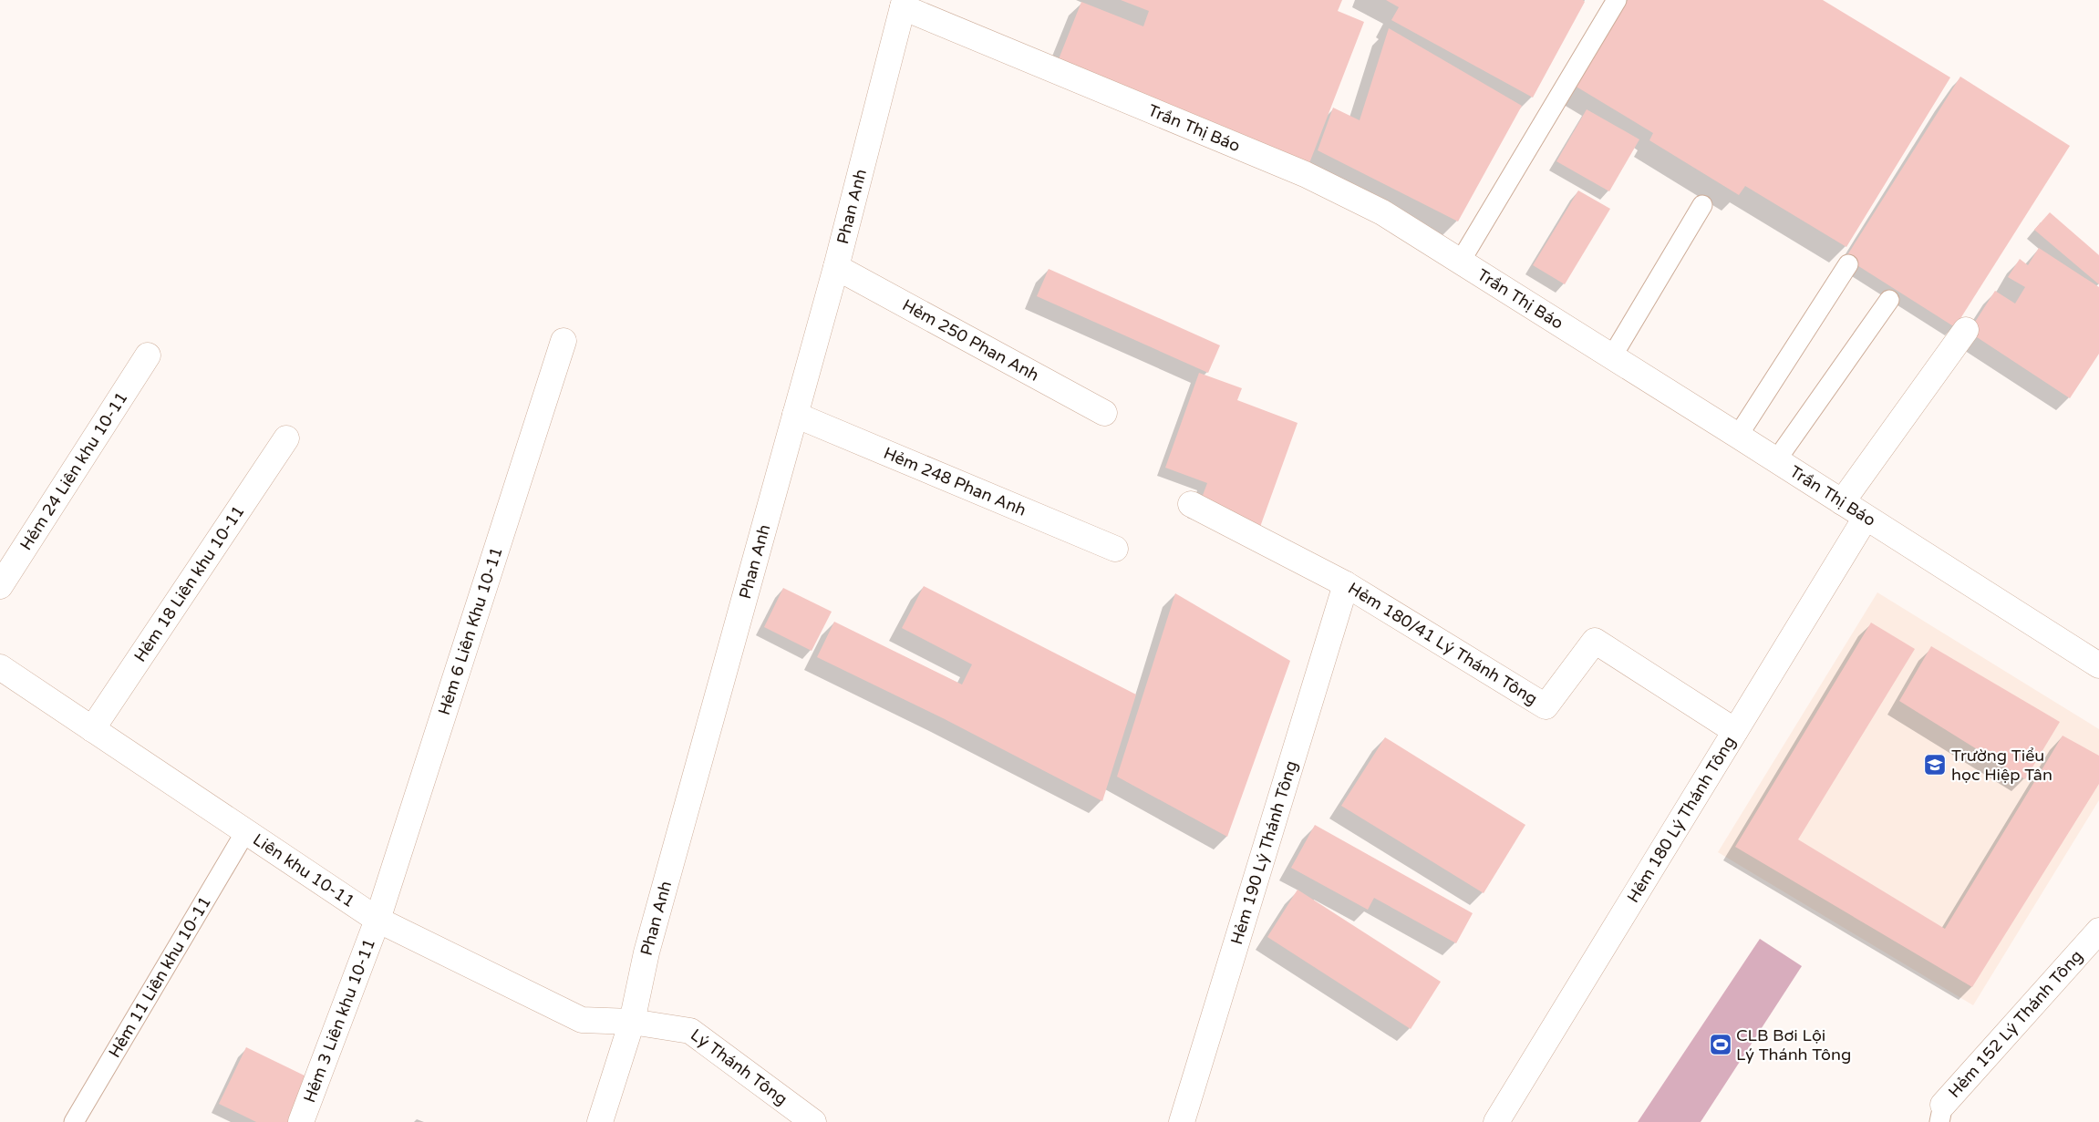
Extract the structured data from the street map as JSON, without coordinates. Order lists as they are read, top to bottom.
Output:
{
  "streets": {
    "street": [
      "Trần Thị Báo",
      "Phan Anh",
      "Hẻm 250 Phan Anh",
      "Hẻm 24 Liên khu 10-11",
      "Hẻm 248 Phan Anh",
      "Hẻm 18 Liên khu 10-11",
      "Hẻm 6 Liên Khu 10-11",
      "Hẻm 180/41 Lý Thánh Tông",
      "Hẻm 180 Lý Thánh Tông",
      "Hẻm 190 Lý Thánh Tông",
      "Liên khu 10-11",
      "Hẻm 3 Liên khu 10-11",
      "Hẻm 152 Lý Thánh Tông",
      "Lý Thánh Tông"
    ],
    "lane": ["Hẻm 11 Liên khu 10-11"]
  },
  "crossings": [
    ["Trần Thị Báo", "Phan Anh"],
    ["Trần Thị Báo", "Hẻm 180 Lý Thánh Tông"],
    ["Phan Anh", "Hẻm 250 Phan Anh"],
    ["Phan Anh", "Hẻm 248 Phan Anh"],
    ["Phan Anh", "Liên khu 10-11"],
    ["Phan Anh", "Lý Thánh Tông"],
    ["Hẻm 18 Liên khu 10-11", "Liên khu 10-11"],
    ["Hẻm 6 Liên Khu 10-11", "Liên khu 10-11"],
    ["Hẻm 6 Liên Khu 10-11", "Hẻm 3 Liên khu 10-11"],
    ["Hẻm 180/41 Lý Thánh Tông", "Hẻm 180 Lý Thánh Tông"],
    ["Hẻm 180/41 Lý Thánh Tông", "Hẻm 190 Lý Thánh Tông"],
    ["Liên khu 10-11", "Hẻm 11 Liên khu 10-11"],
    ["Liên khu 10-11", "Hẻm 3 Liên khu 10-11"],
    ["Liên khu 10-11", "Lý Thánh Tông"]
  ],
  "places": {
    "school or university": ["Trường Tiểu học Hiệp Tân"],
    "sports": ["CLB Bơi Lội Lý Thánh Tông"]
  }
}
